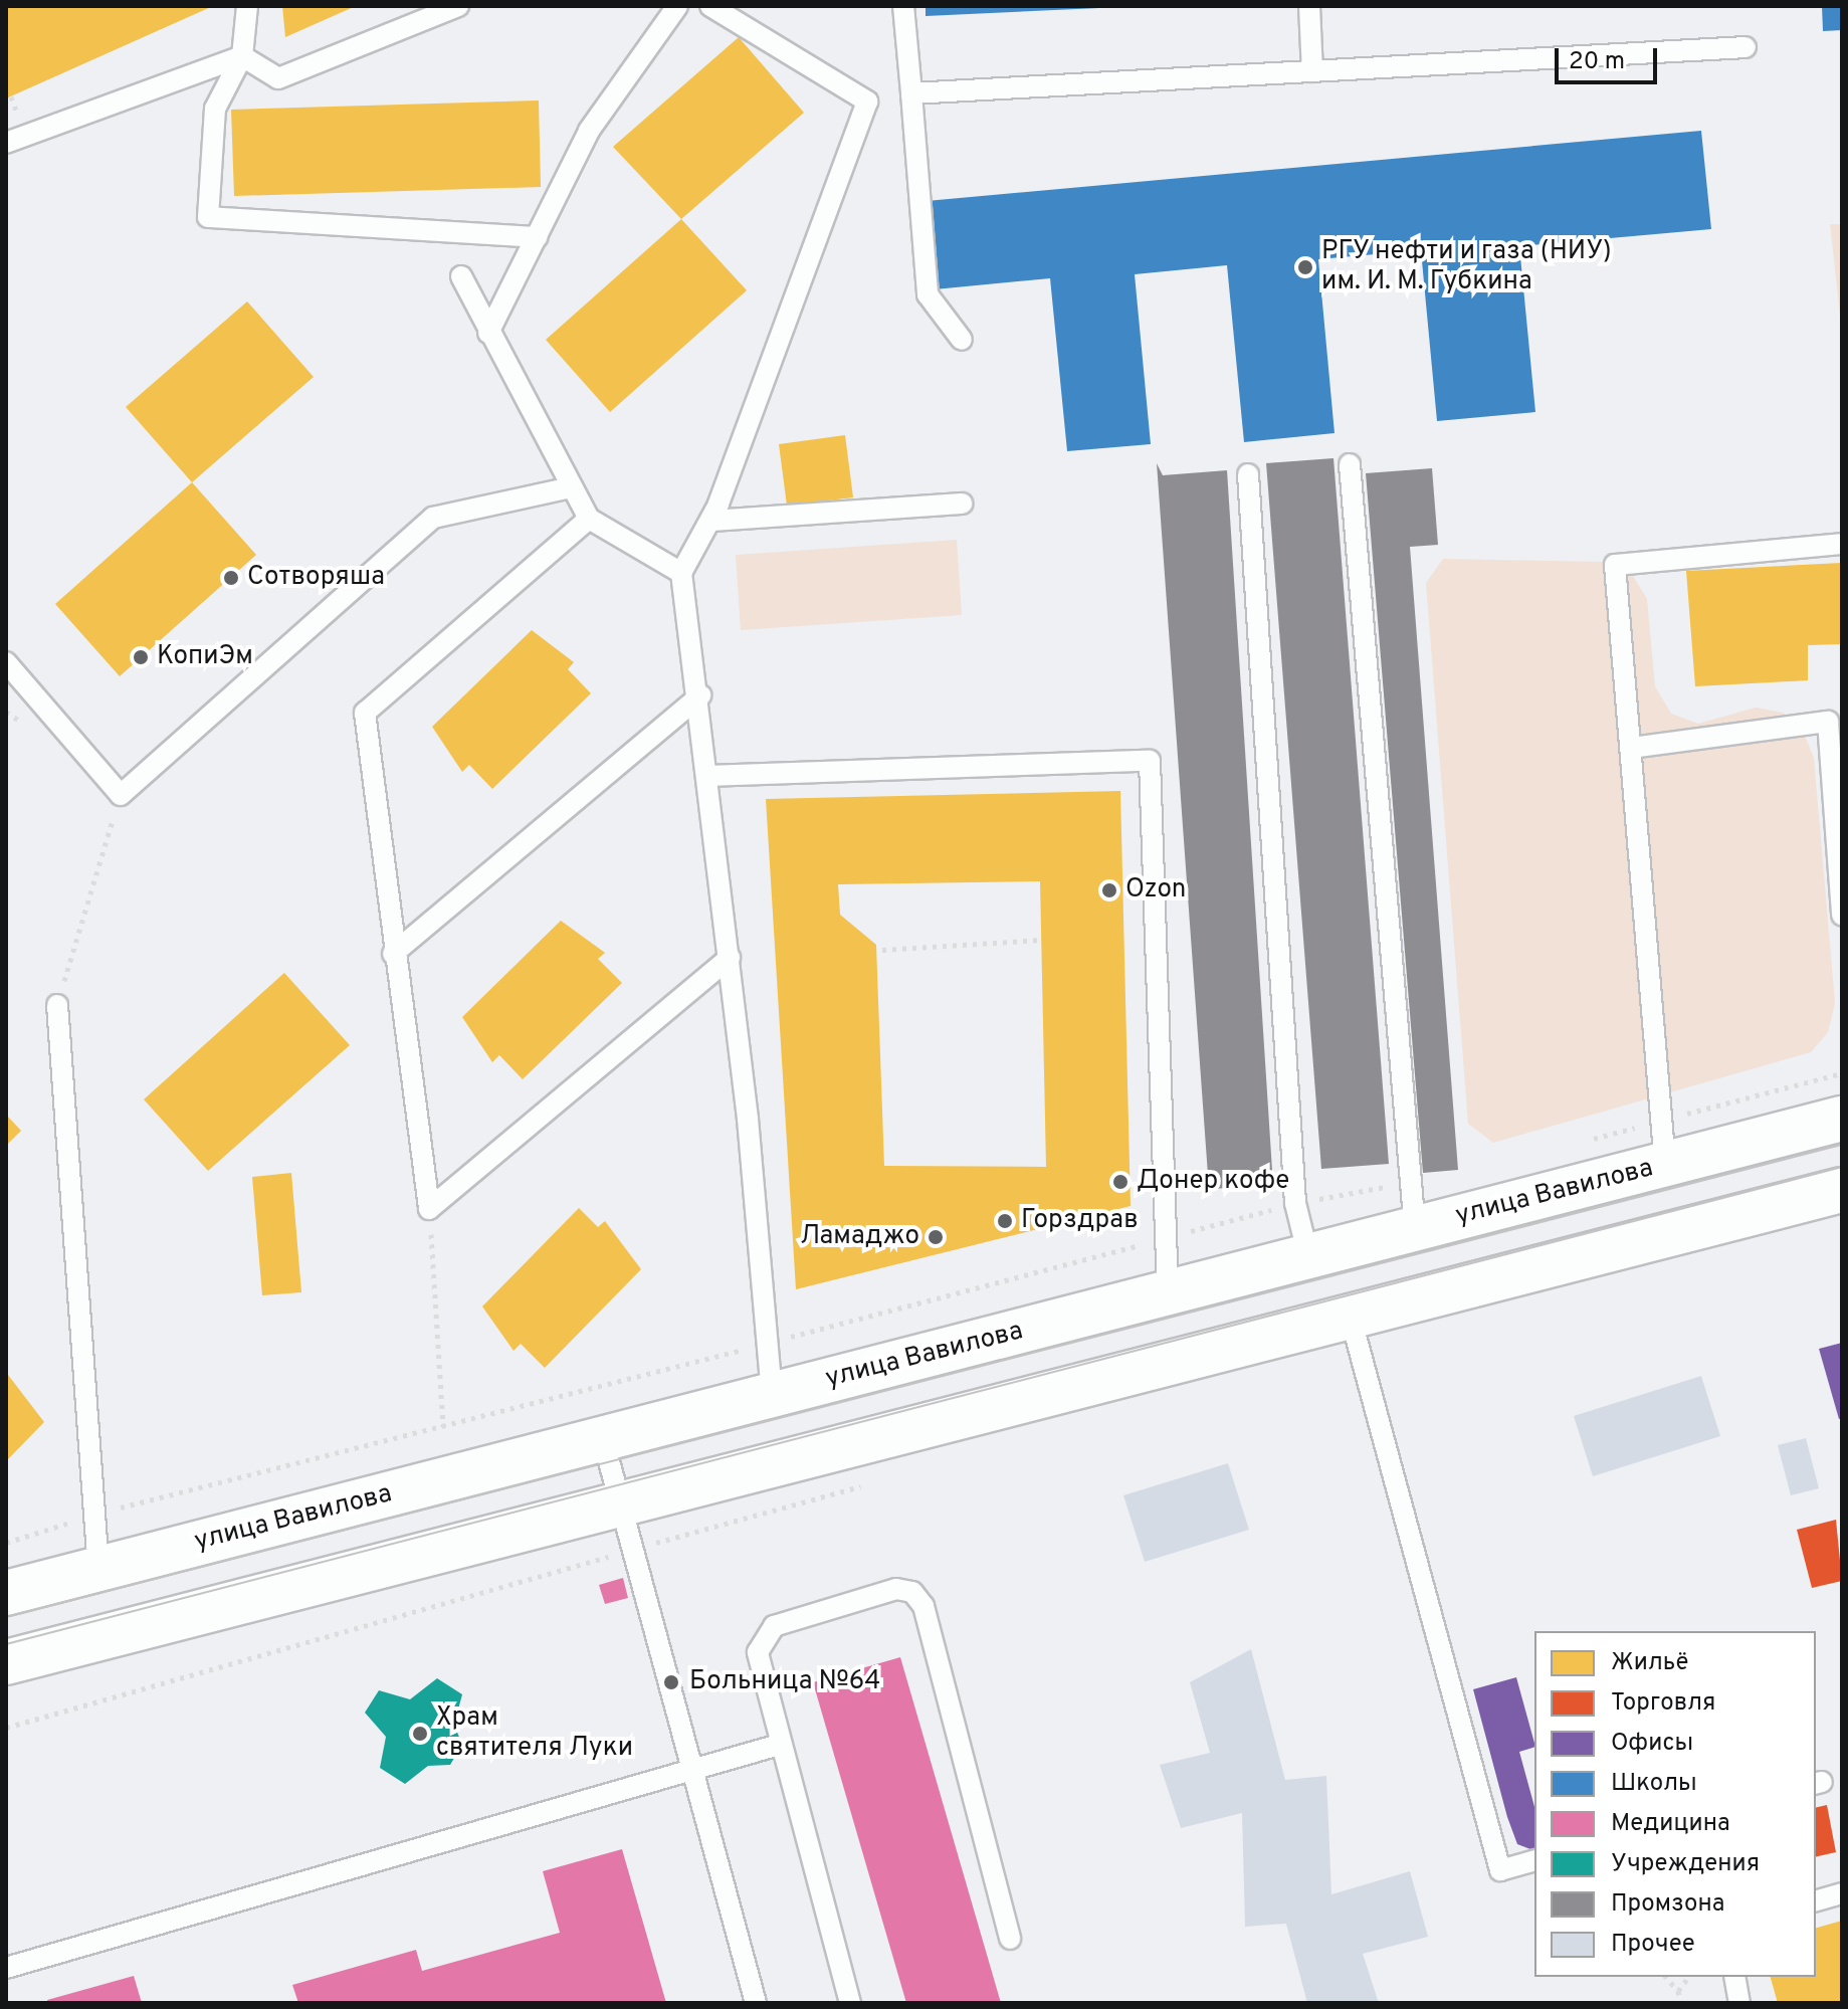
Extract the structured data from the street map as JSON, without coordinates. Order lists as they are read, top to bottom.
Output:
{
  "streets": {
    "main road": ["улица Вавилова"]
  },
  "places": [
    "РГУ нефти и газа (НИУ) им. И. М. Губкина",
    "Сотворяша",
    "КопиЭм",
    "Ozon",
    "Донер кофе",
    "Горздрав",
    "Ламаджо",
    "Больница №64",
    "Храм святителя Луки"
  ],
  "legend": [
    "Жильё",
    "Торговля",
    "Офисы",
    "Школы",
    "Медицина",
    "Учреждения",
    "Промзона",
    "Прочее"
  ],
  "scale_bar": "20 m"
}
